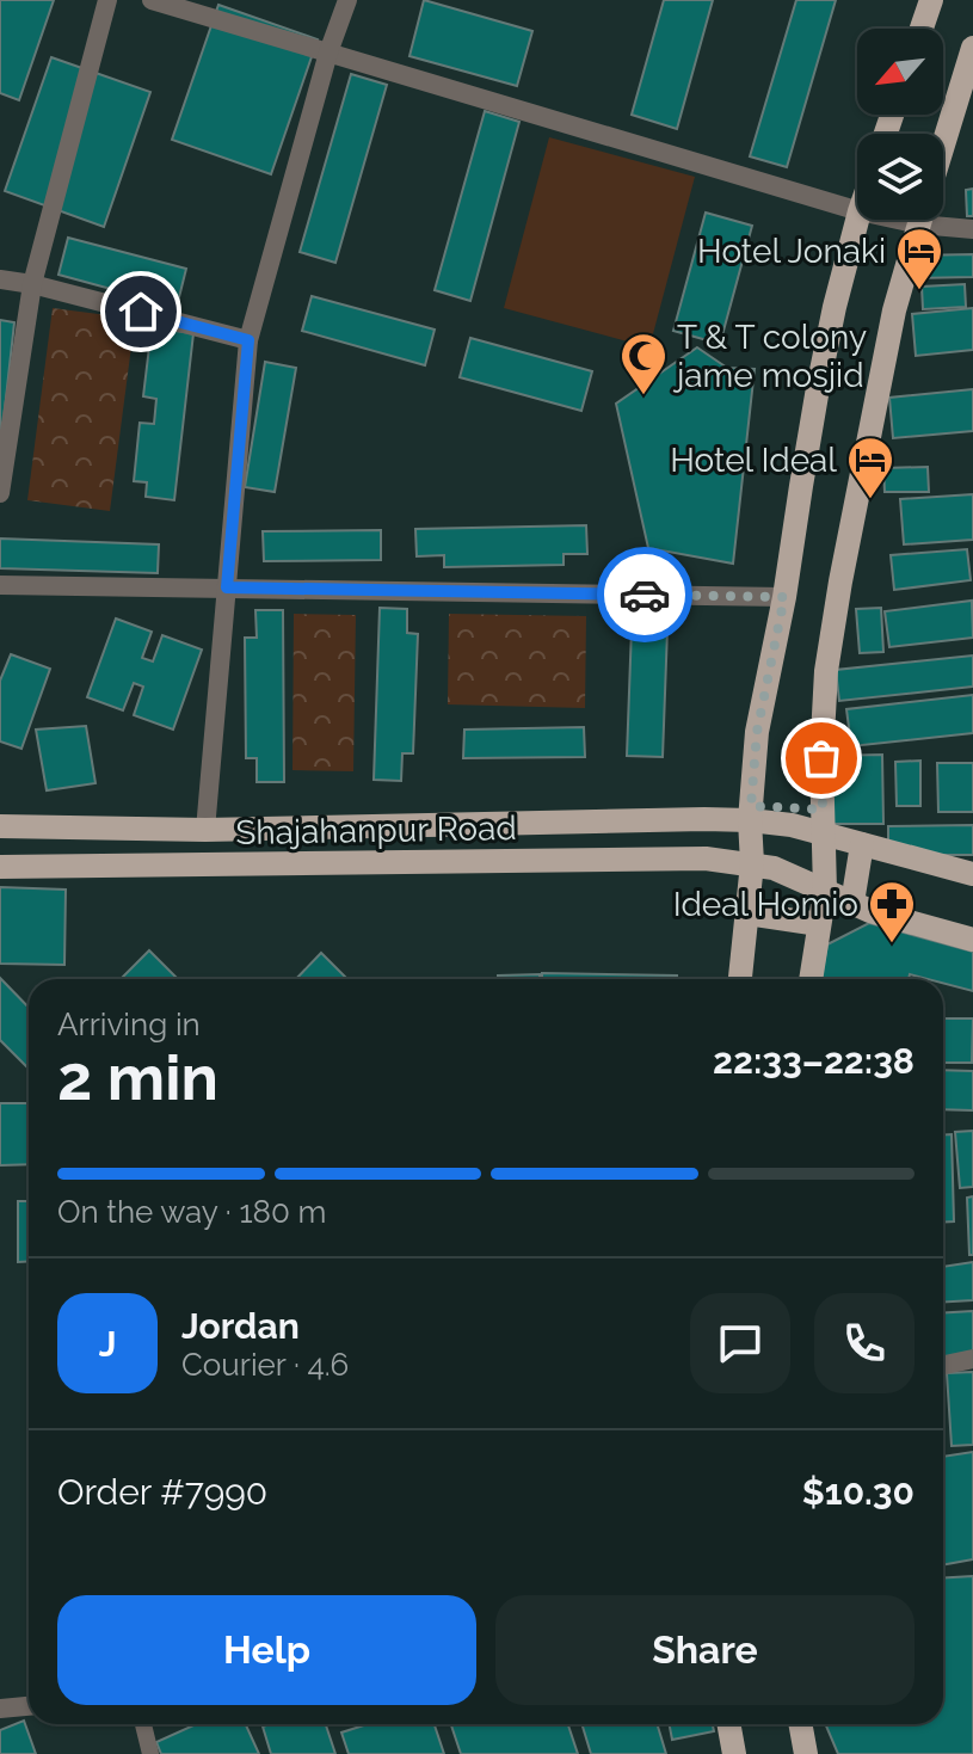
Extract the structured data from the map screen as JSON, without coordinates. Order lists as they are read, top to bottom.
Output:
{
  "streets": {
    "main road": ["Shajahanpur Road"]
  },
  "places": {
    "hotel": ["Hotel Jonaki", "Hotel Ideal"],
    "mosque": ["T & T colony jame mosjid"],
    "pharmacy": ["Ideal Homio"]
  },
  "north": "bottom left",
  "page": {
    "heading": ["2 min", "Arriving in", "22:33–22:38"],
    "panel": [
      "Jordan",
      "Courier · 4.6",
      "Order #7990",
      "$10.30"
    ],
    "bar": "On the way · 180 m",
    "round": "J",
    "buttons": ["Help", "Share"]
  }
}
